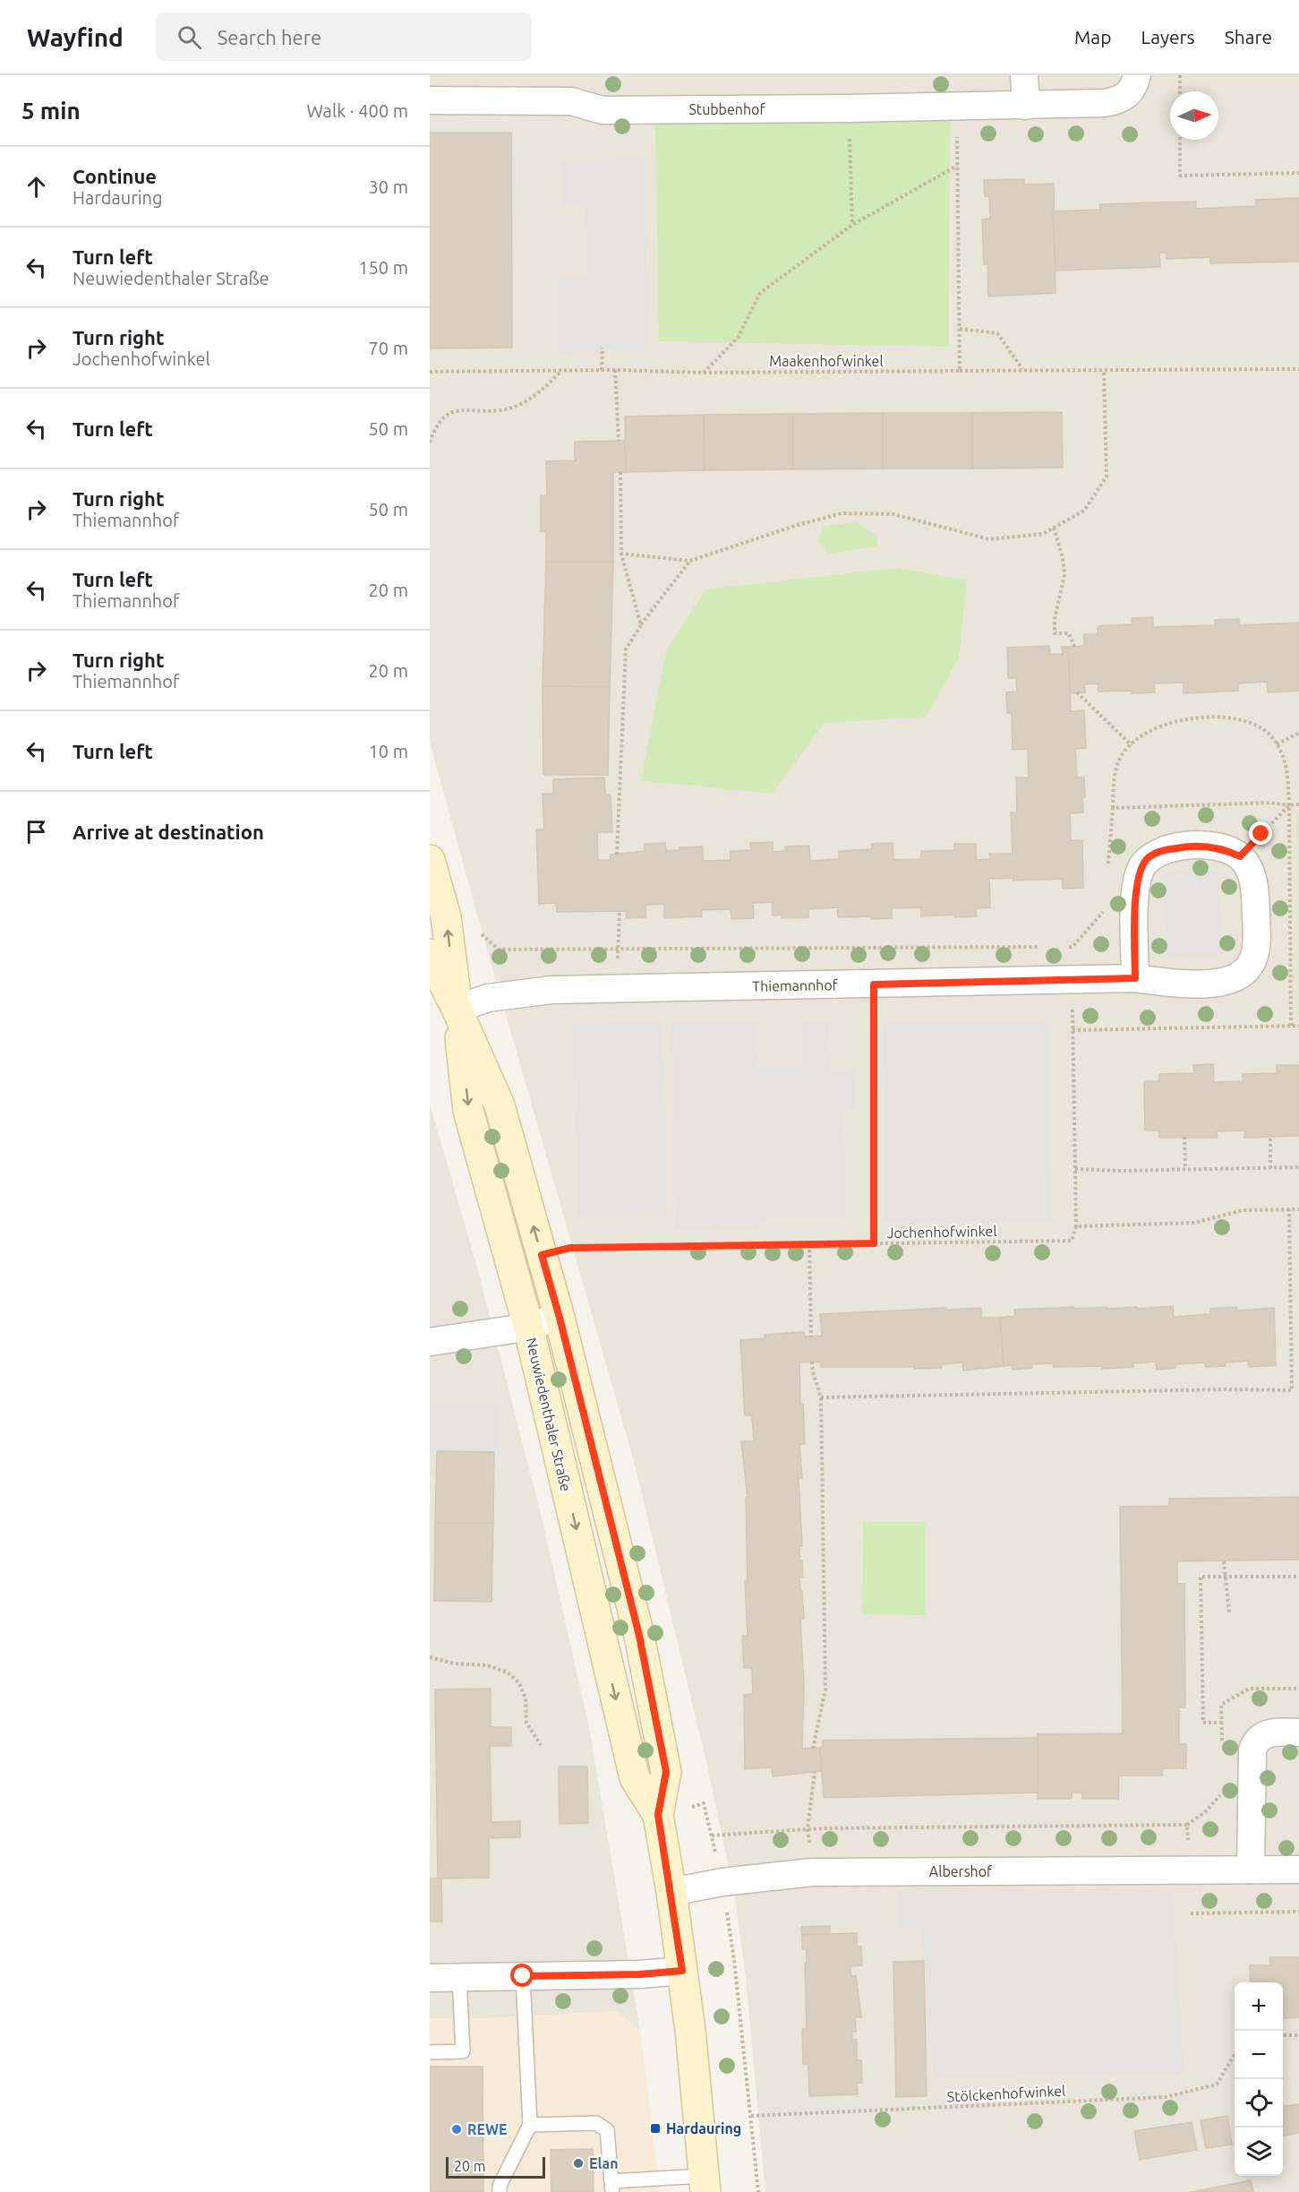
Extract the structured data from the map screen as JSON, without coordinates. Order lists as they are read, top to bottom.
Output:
{
  "streets": {
    "street": [
      "Stubbenhof",
      "Thiemannhof",
      "Neuwiedenthaler Straße",
      "Albershof"
    ],
    "path": ["Maakenhofwinkel", "Jochenhofwinkel", "Stölckenhofwinkel"]
  },
  "crossings": [
    ["Thiemannhof", "Neuwiedenthaler Straße"],
    ["Jochenhofwinkel", "Neuwiedenthaler Straße"],
    ["Neuwiedenthaler Straße", "Albershof"]
  ],
  "places": {
    "transit": ["Hardauring"],
    "other": ["REWE", "Elan"]
  },
  "scale_bar": "20 m",
  "north": "right",
  "page": {
    "header": "Wayfind",
    "search": "Search here",
    "nav": ["Map", "Layers", "Share"],
    "heading": ["5 min", "Walk · 400 m"],
    "list": [
      ["Continue", "Hardauring", "30 m"],
      ["Turn left", "Neuwiedenthaler Straße", "150 m"],
      ["Turn right", "Jochenhofwinkel", "70 m"],
      ["Turn left", "50 m"],
      ["Turn right", "Thiemannhof", "50 m"],
      ["Turn left", "Thiemannhof", "20 m"],
      ["Turn right", "Thiemannhof", "20 m"],
      ["Turn left", "10 m"],
      "Arrive at destination"
    ],
    "map_buttons": ["+", "−"],
    "scale": "20 m"
  }
}
